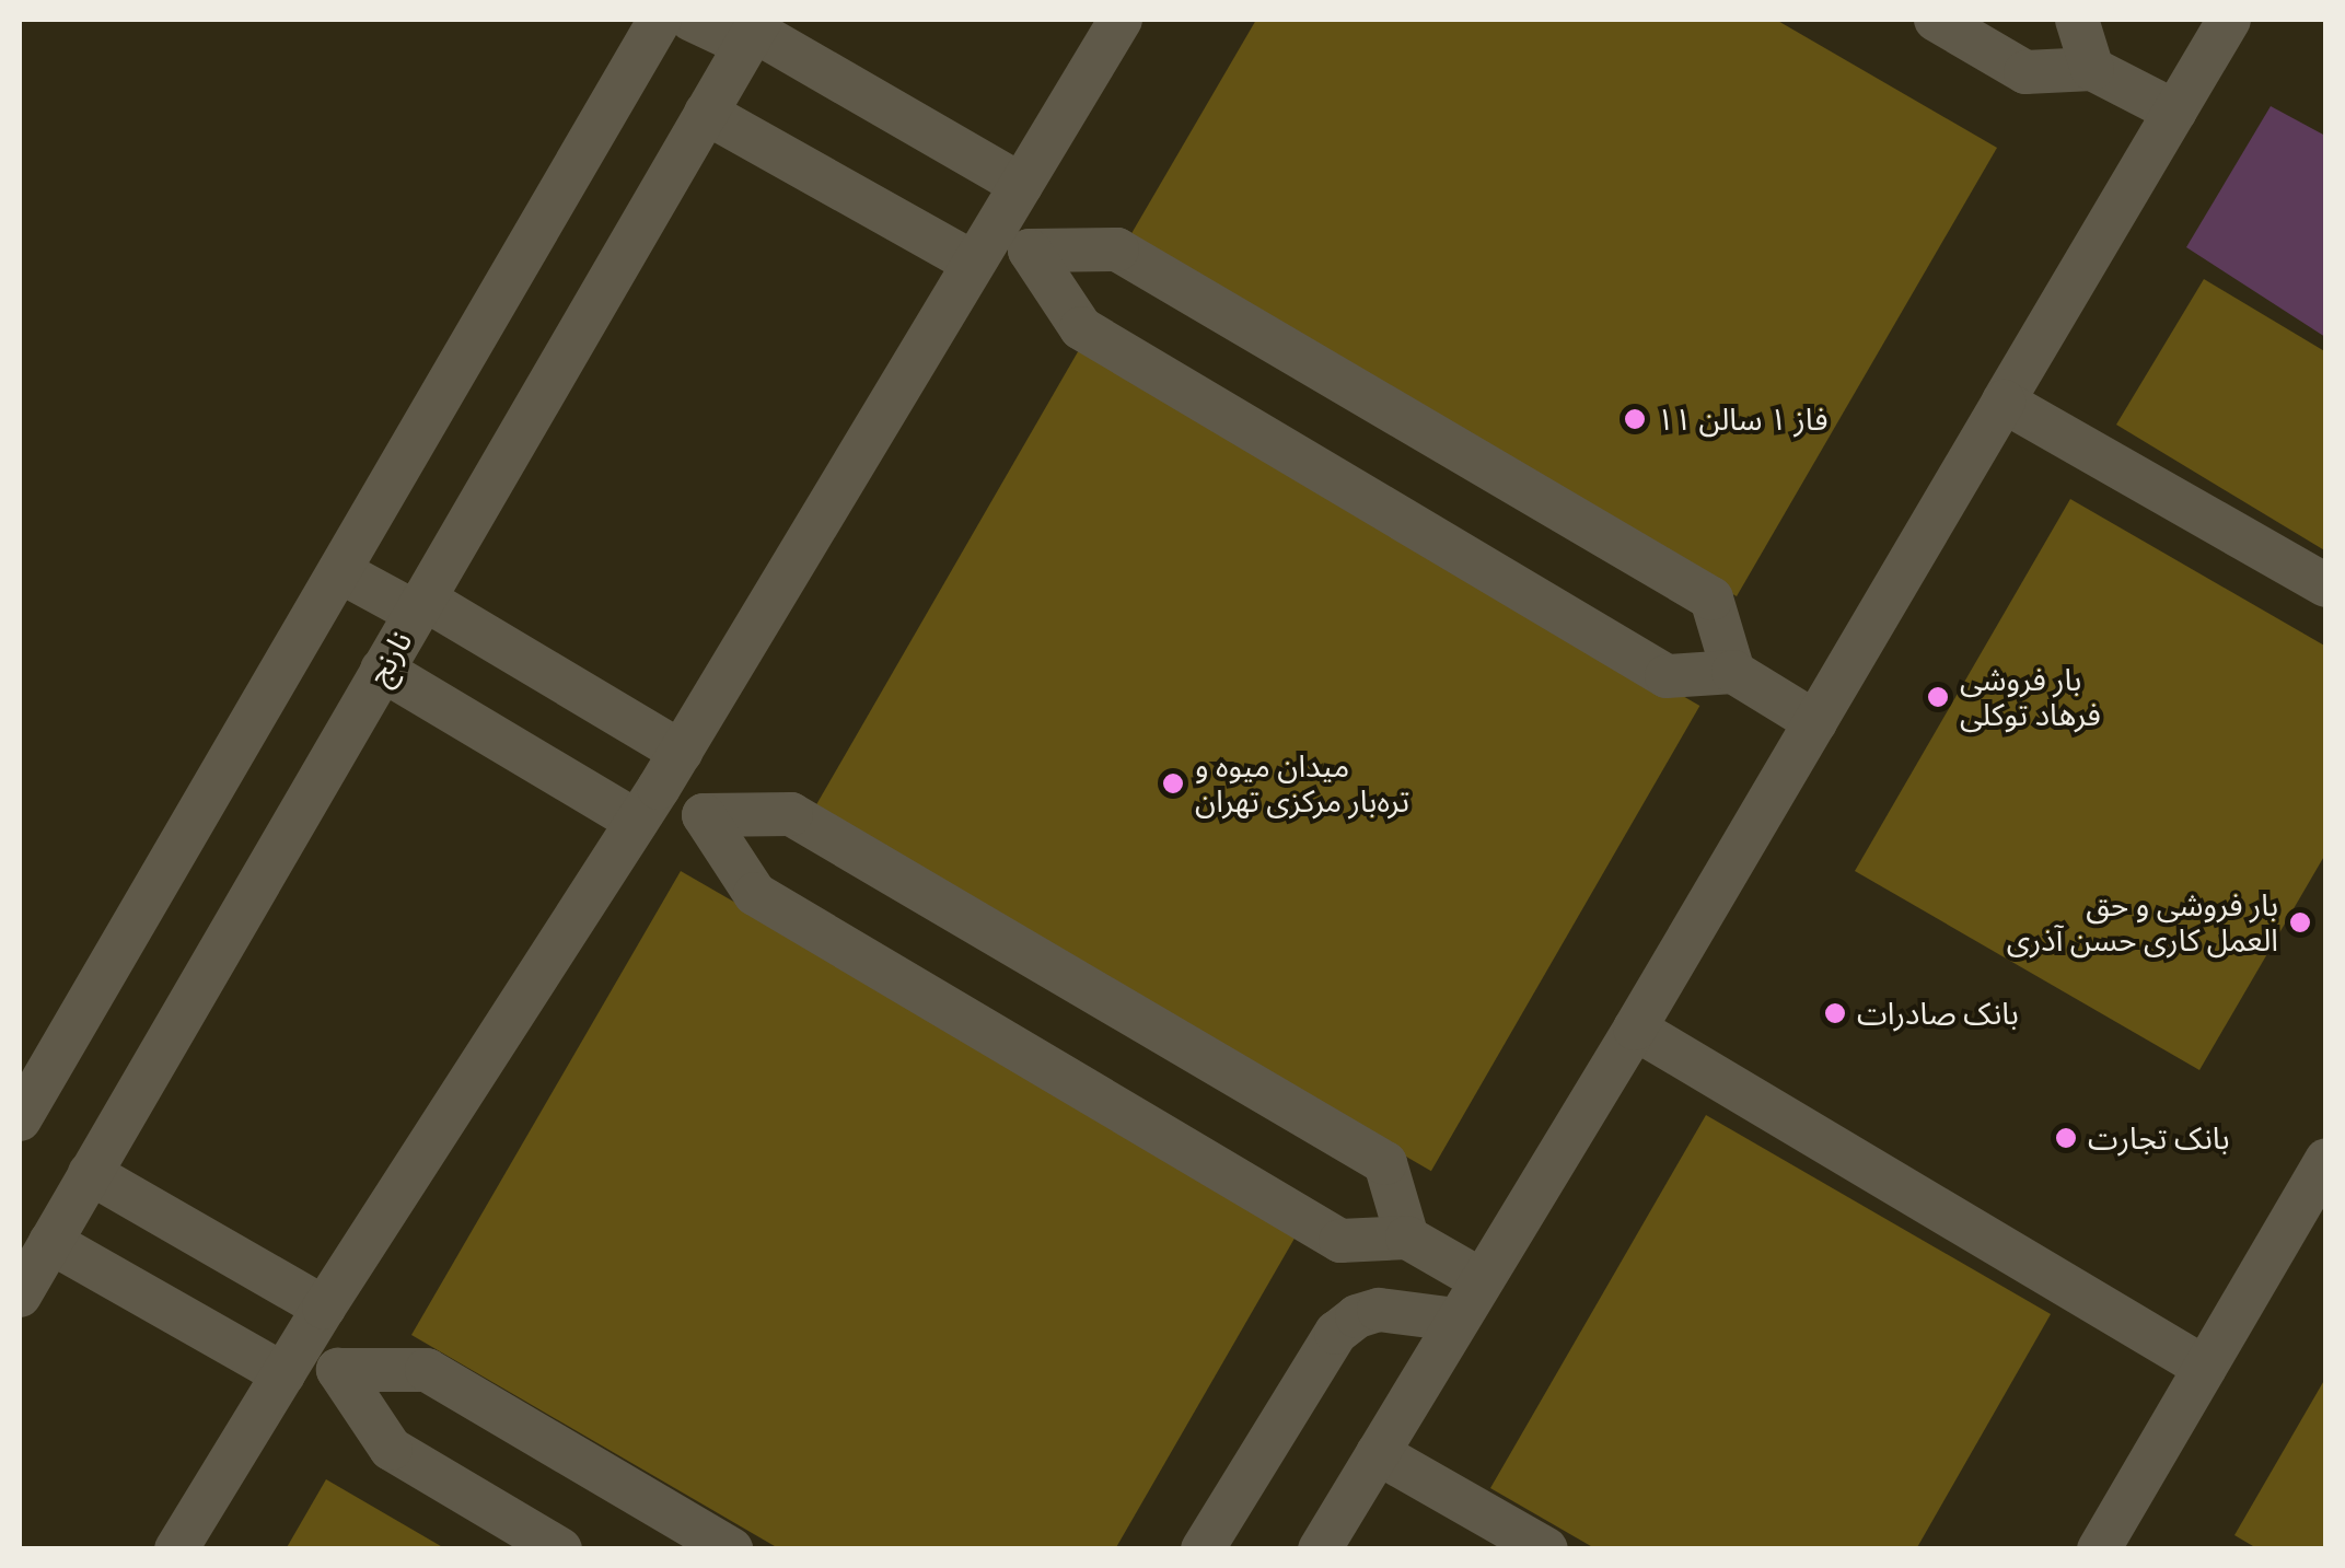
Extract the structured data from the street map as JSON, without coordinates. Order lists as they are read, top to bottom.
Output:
{
  "streets": {
    "lane": ["نارنج"]
  },
  "places": [
    "فاز ۱ سالن ۱۱",
    "بار فروشی فرهاد توکلی",
    "میدان میوه و تره‌بار مرکزی تهران",
    "بار فروشی و حق العمل کاری حسن آذری",
    "بانک صادرات",
    "بانک تجارت"
  ]
}
